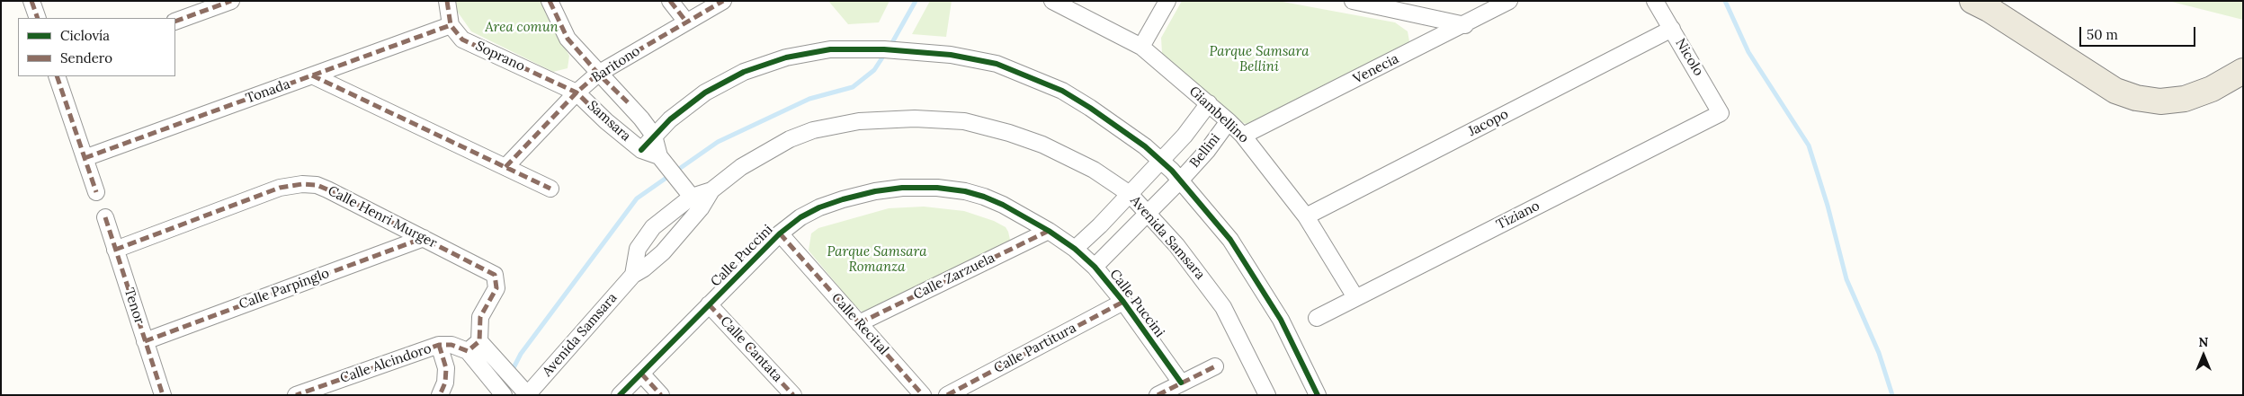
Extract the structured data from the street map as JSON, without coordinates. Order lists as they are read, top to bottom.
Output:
{
  "streets": {
    "street": [
      "Soprano",
      "Nicolo",
      "Baritono",
      "Venecia",
      "Tonada",
      "Giambellino",
      "Samsara",
      "Jacopo",
      "Bellini",
      "Tiziano",
      "Calle Henri Murger",
      "Avenida Samsara",
      "Calle Puccini",
      "Calle Zarzuela",
      "Calle Parpinglo",
      "Tenor",
      "Calle Recital",
      "Calle Partitura",
      "Calle Cantata",
      "Calle Alcindoro"
    ]
  },
  "crossings": [
    ["Soprano", "Baritono"],
    ["Soprano", "Tonada"],
    ["Soprano", "Samsara"],
    ["Nicolo", "Jacopo"],
    ["Nicolo", "Tiziano"],
    ["Baritono", "Samsara"],
    ["Venecia", "Giambellino"],
    ["Giambellino", "Jacopo"],
    ["Giambellino", "Bellini"],
    ["Giambellino", "Tiziano"],
    ["Bellini", "Avenida Samsara"],
    ["Bellini", "Calle Puccini"],
    ["Calle Henri Murger", "Calle Parpinglo"],
    ["Calle Henri Murger", "Tenor"],
    ["Calle Puccini", "Calle Zarzuela"],
    ["Calle Puccini", "Calle Recital"],
    ["Calle Puccini", "Calle Partitura"],
    ["Calle Puccini", "Calle Cantata"],
    ["Calle Zarzuela", "Calle Recital"],
    ["Calle Parpinglo", "Tenor"]
  ],
  "parks": ["Area comun", "Parque Samsara Bellini", "Parque Samsara Romanza"],
  "legend": ["Ciclovía", "Sendero"],
  "scale_bar": "50 m",
  "north": "top"
}
